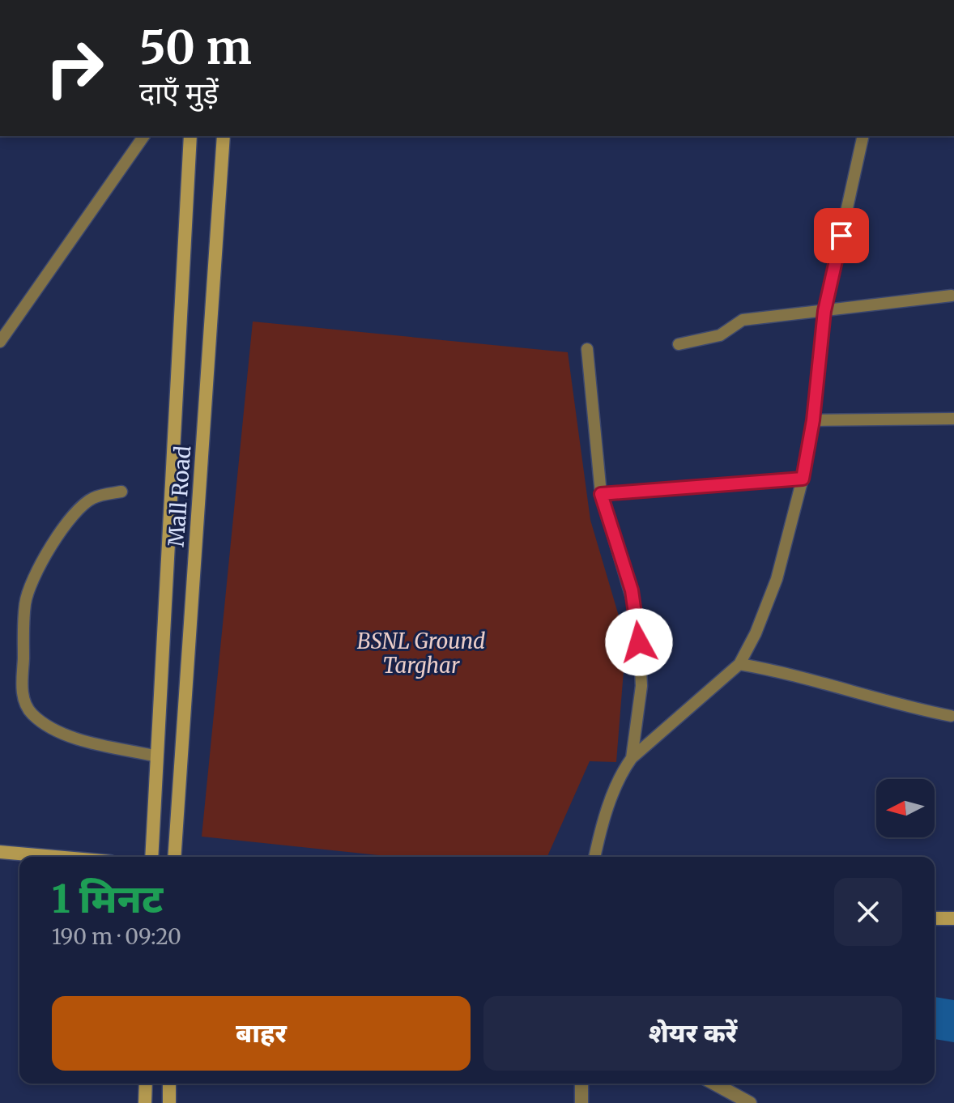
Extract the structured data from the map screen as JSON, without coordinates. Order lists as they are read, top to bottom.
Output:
{
  "streets": {
    "main road": ["Mall Road"]
  },
  "parks": ["BSNL Ground Targhar"],
  "north": "left",
  "page": {
    "turn": ["50 m", "दाएँ मुड़ें"],
    "heading": ["1 मिनट", "190 m · 09:20"],
    "buttons": ["बाहर", "शेयर करें"]
  }
}
